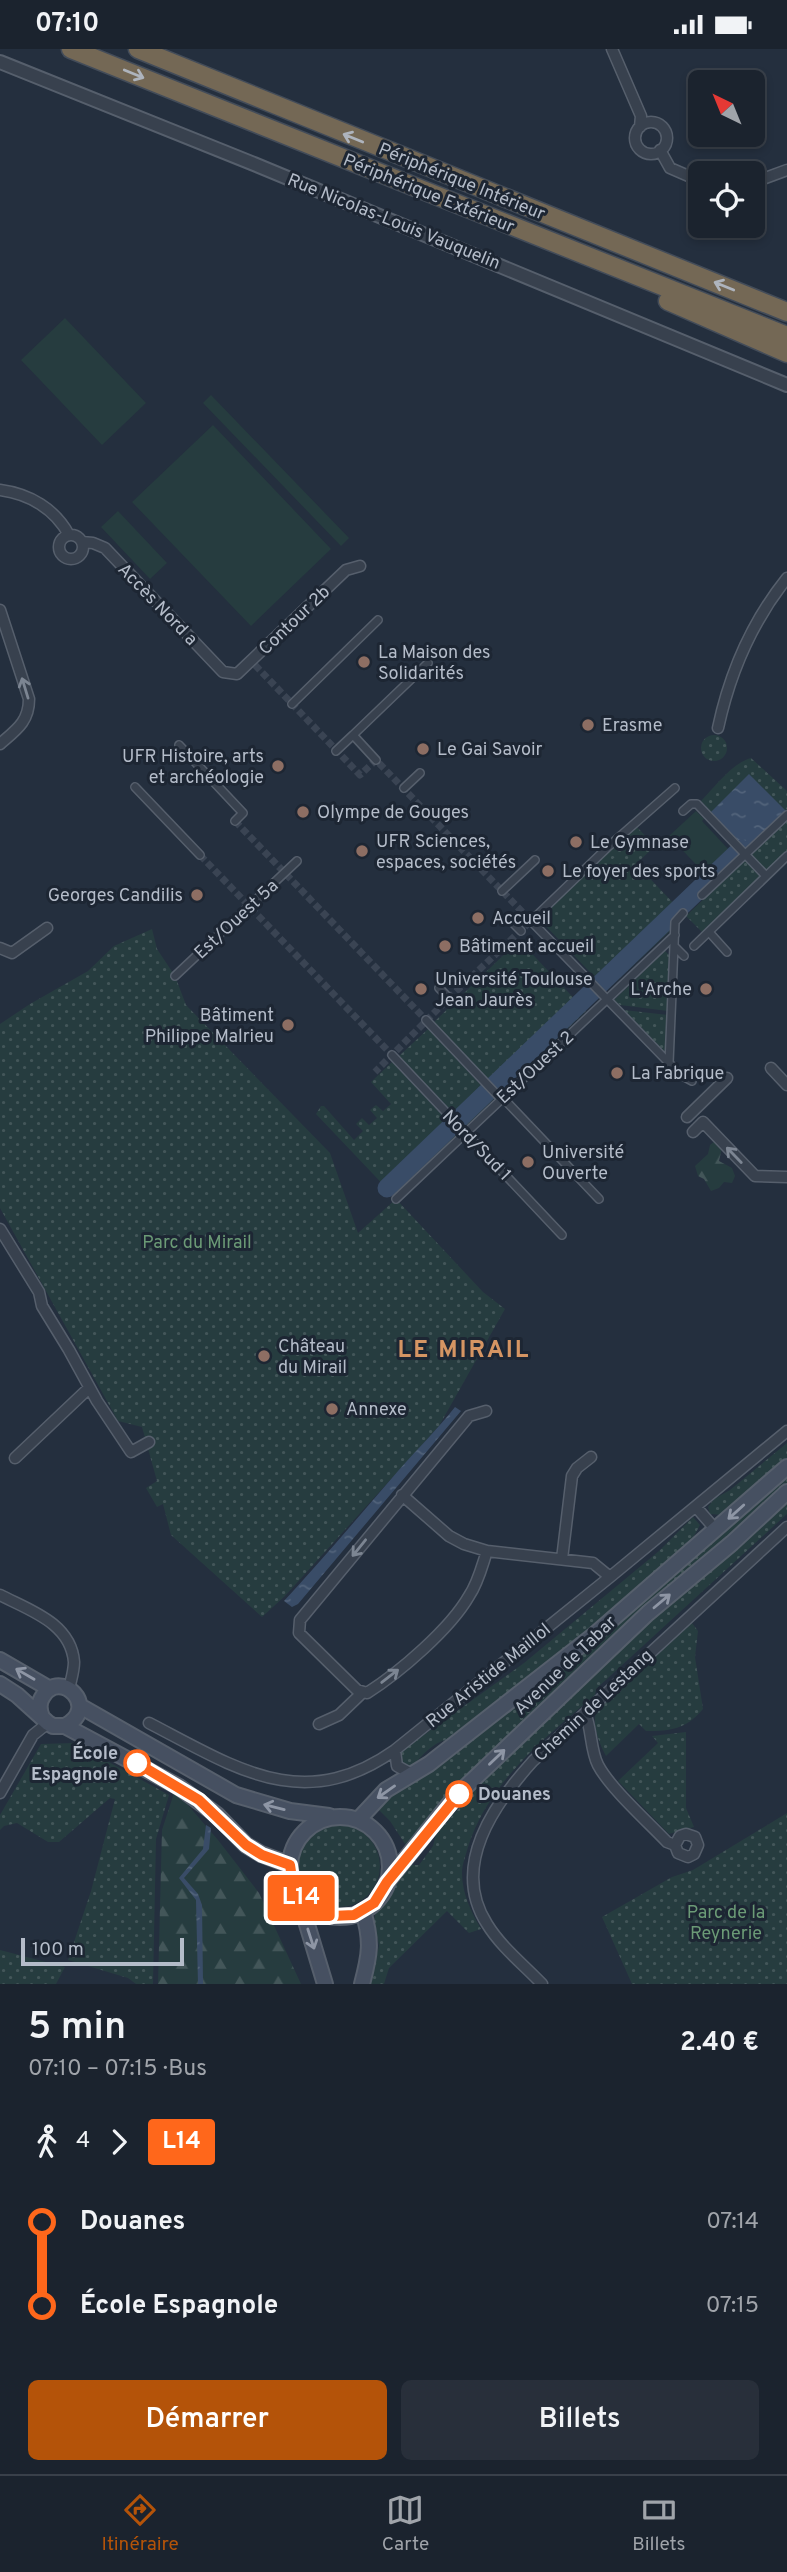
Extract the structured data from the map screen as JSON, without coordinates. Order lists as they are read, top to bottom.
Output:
{
  "streets": {
    "highway": ["Périphérique Intérieur", "Périphérique Extérieur"],
    "main road": ["Avenue de Tabar"],
    "street": [
      "Rue Nicolas-Louis Vauquelin",
      "Accès Nord a",
      "Contour 2b",
      "Est/Ouest 5a",
      "Est/Ouest 2",
      "Nord/Sud 1",
      "Rue Aristide Maillol",
      "Chemin de Lestang"
    ]
  },
  "crossings": [
    ["Accès Nord a", "Contour 2b"],
    ["Est/Ouest 2", "Nord/Sud 1"]
  ],
  "one_way": ["Périphérique Extérieur"],
  "districts": ["LE MIRAIL"],
  "parks": ["Parc du Mirail", "Parc de la Reynerie"],
  "places": [
    "La Maison des Solidarités",
    "Erasme",
    "Le Gai Savoir",
    "UFR Histoire, arts et archéologie",
    "Olympe de Gouges",
    "Le Gymnase",
    "UFR Sciences, espaces, sociétés",
    "Le foyer des sports",
    "Georges Candilis",
    "Accueil",
    "Bâtiment accueil",
    "Université Toulouse Jean Jaurès",
    "L'Arche",
    "Bâtiment Philippe Malrieu",
    "La Fabrique",
    "Université Ouverte",
    "Château du Mirail",
    "Annexe",
    "École Espagnole",
    "Douanes"
  ],
  "lines": ["bus line L14"],
  "scale_bar": "100 m",
  "north": "top left",
  "page": {
    "status": "07:10",
    "on_map": "L14",
    "scale": "100 m",
    "heading": ["5 min", "07:10 – 07:15 · Bus", "2.40 €"],
    "legs": ["4", "L14"],
    "list": [
      {
        "name": "Douanes",
        "value": "07:14"
      },
      {
        "name": "École Espagnole",
        "value": "07:15"
      }
    ],
    "buttons": ["Démarrer", "Billets"],
    "tabs": ["Itinéraire", "Carte", "Billets"]
  }
}
